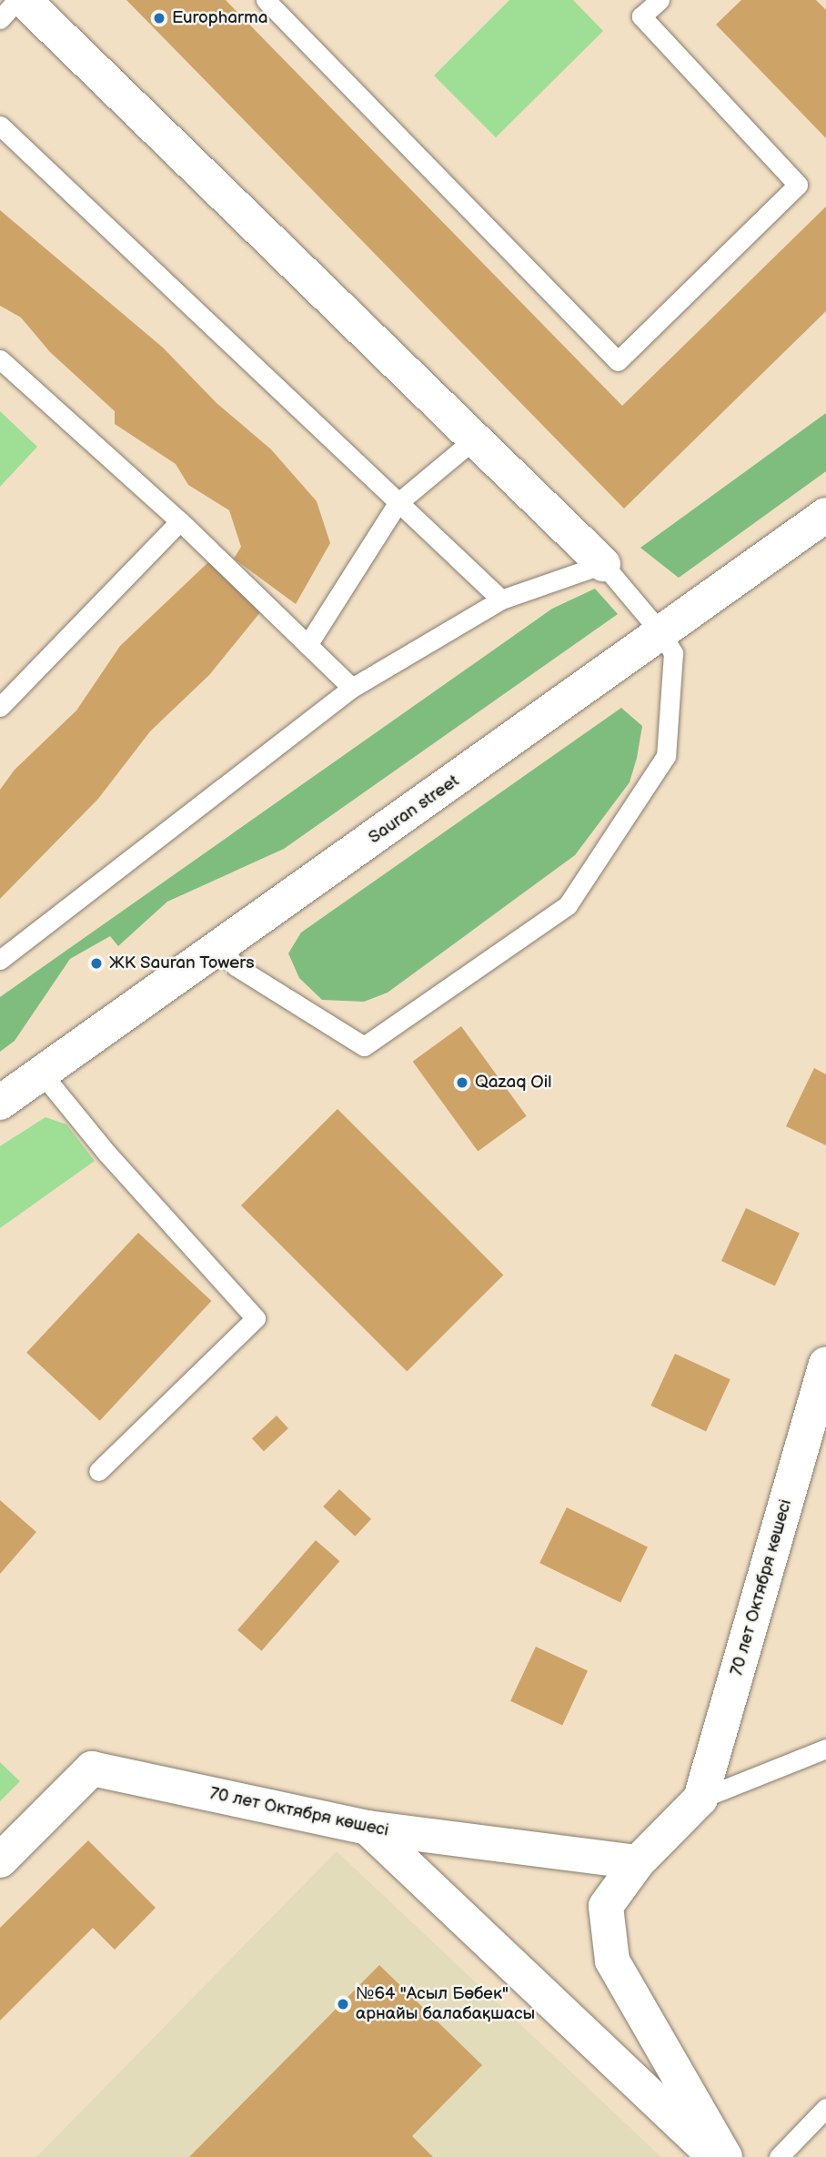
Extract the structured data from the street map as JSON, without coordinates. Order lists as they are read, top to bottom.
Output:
{
  "streets": {
    "street": ["Sauran street", "70 лет Октября көшесі"]
  },
  "places": [
    "Europharma",
    "ЖК Sauran Towers",
    "Qazaq Oil",
    "№64 \"Асыл Бөбек\" арнайы балабақшасы"
  ]
}
